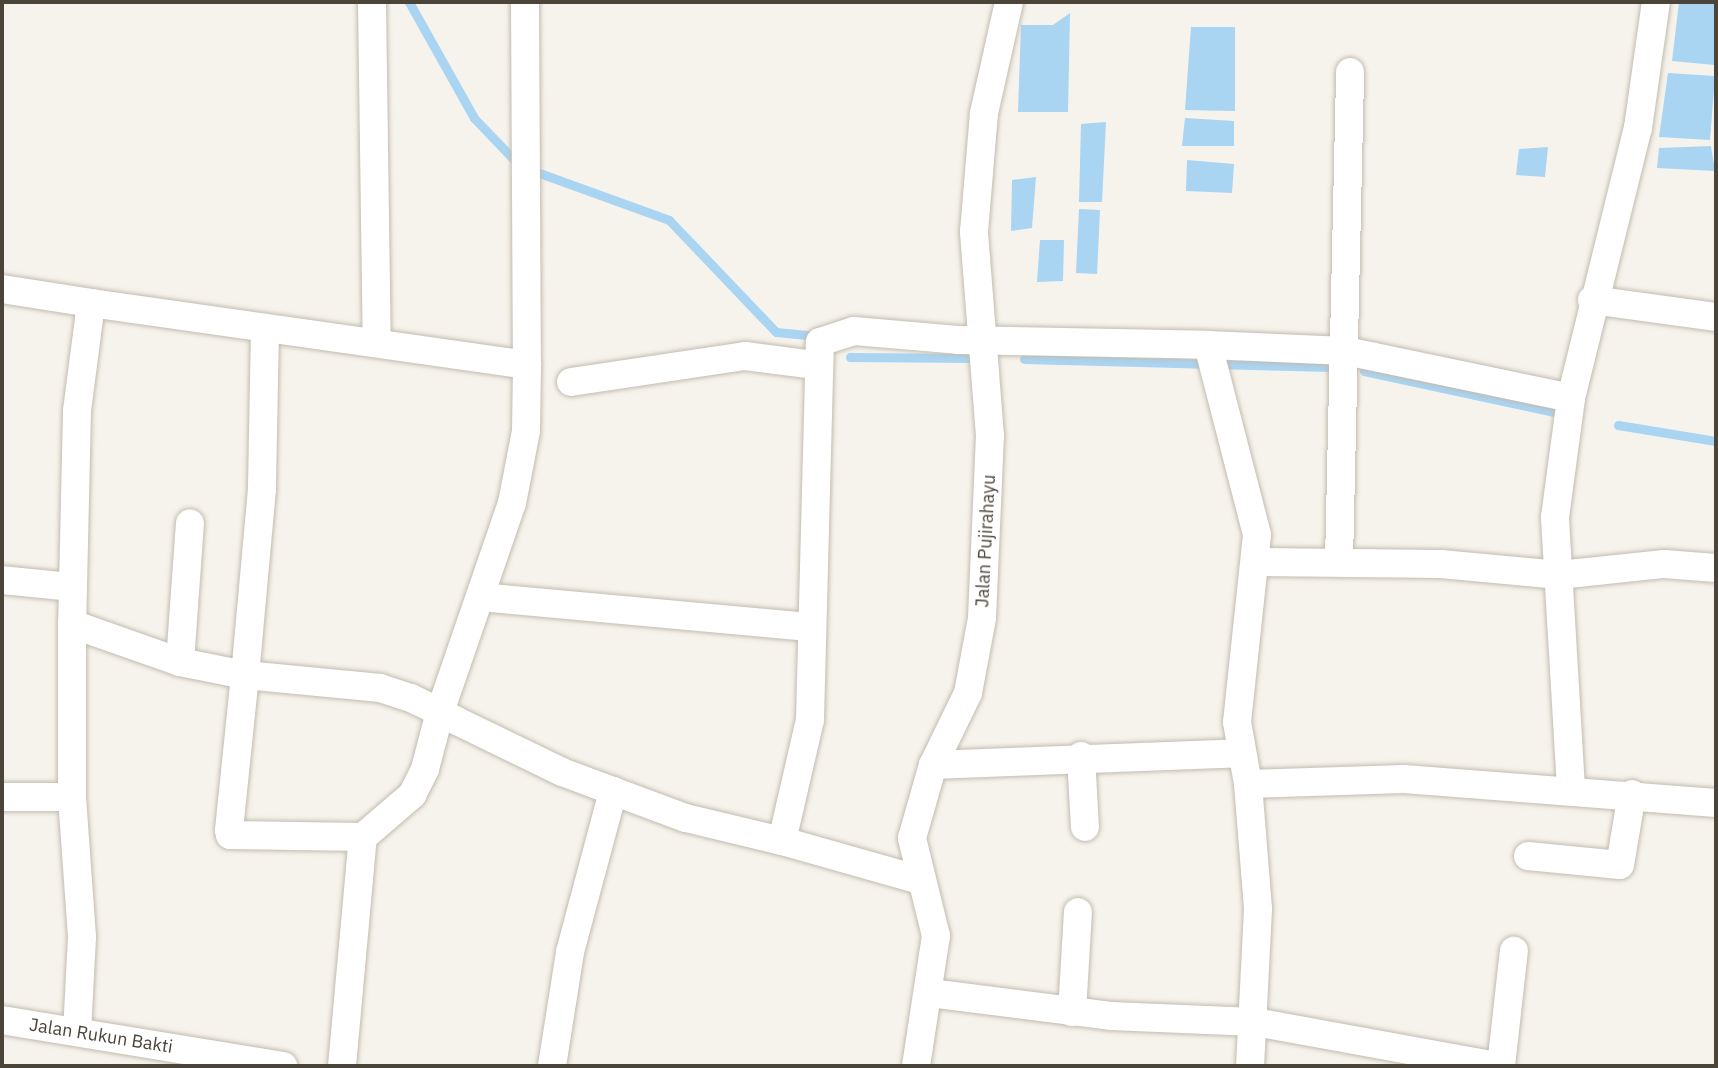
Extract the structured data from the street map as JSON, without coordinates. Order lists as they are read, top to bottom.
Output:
{
  "streets": {
    "street": ["Jalan Pujirahayu", "Jalan Rukun Bakti"]
  }
}
